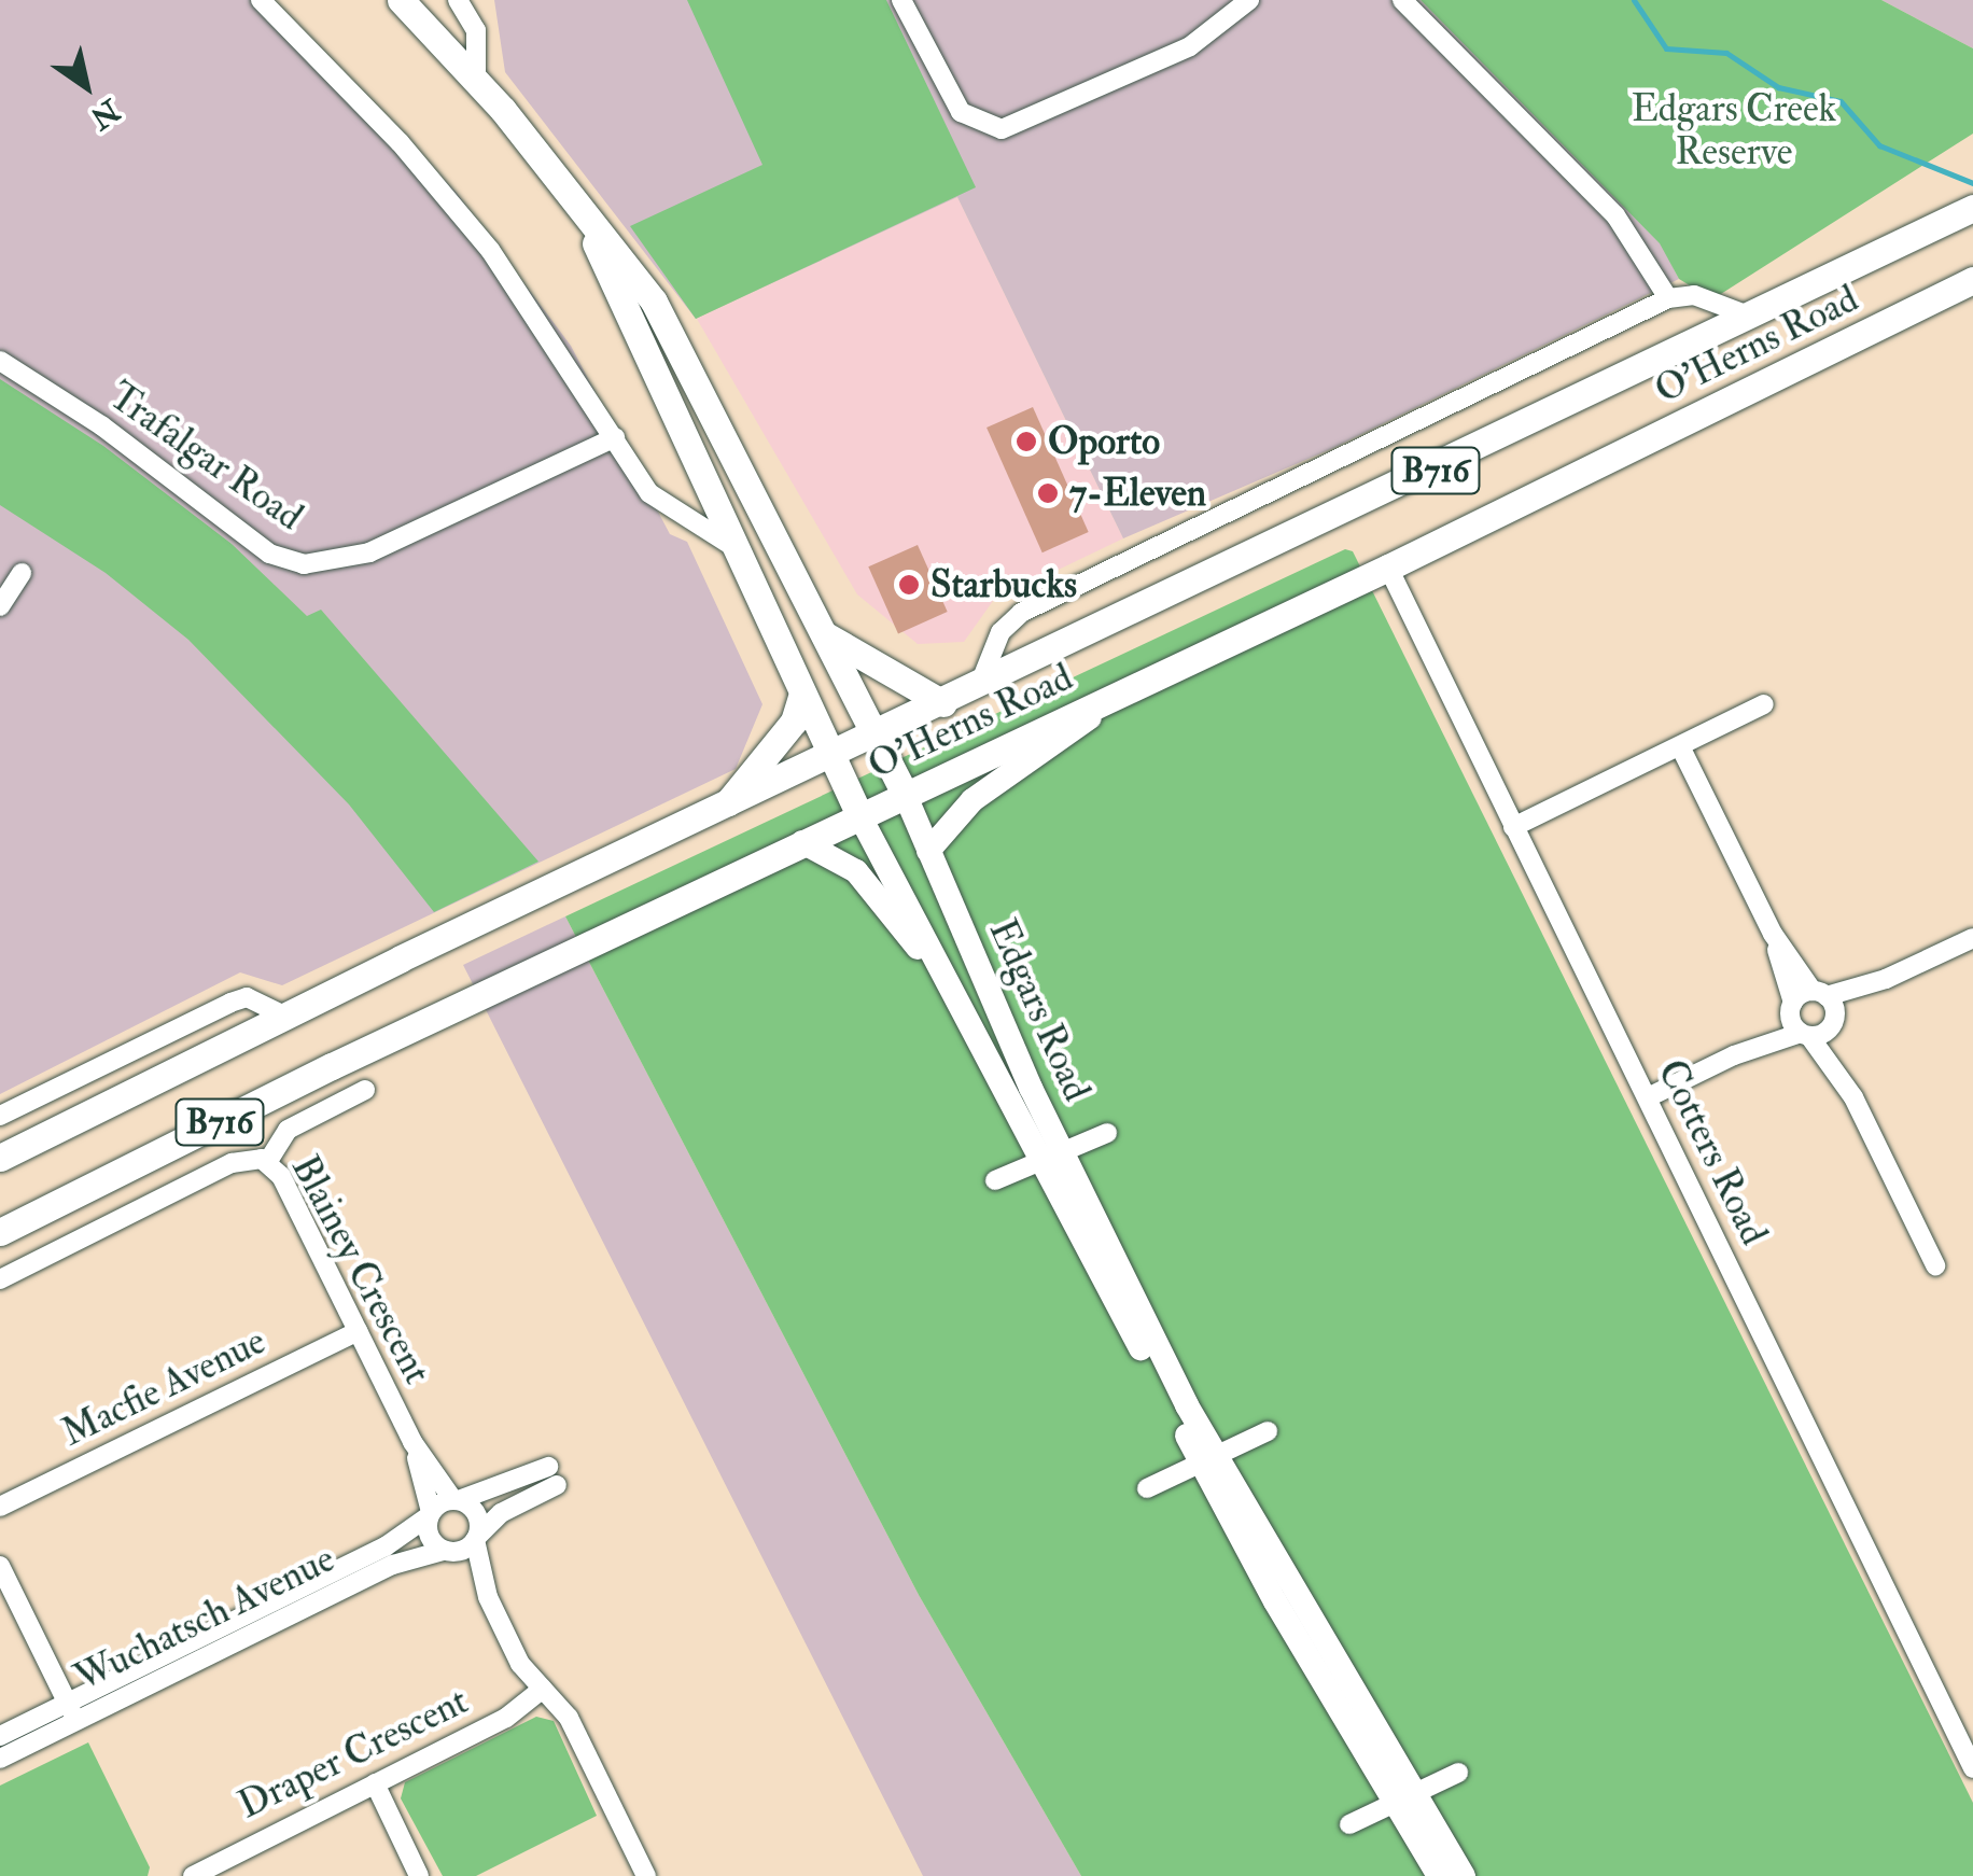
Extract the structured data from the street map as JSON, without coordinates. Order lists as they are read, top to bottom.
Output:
{
  "streets": {
    "main road": ["O'Herns Road", "B716", "Edgars Road"],
    "street": [
      "Trafalgar Road",
      "Cotters Road",
      "Blainey Crescent",
      "Macfie Avenue",
      "Wuchatsch Avenue",
      "Draper Crescent"
    ]
  },
  "crossings": [
    ["O'Herns Road", "Edgars Road"],
    ["O'Herns Road", "Cotters Road"],
    ["Blainey Crescent", "Macfie Avenue"],
    ["Blainey Crescent", "Wuchatsch Avenue"]
  ],
  "parks": ["Edgars Creek Reserve"],
  "places": ["Oporto", "7-Eleven", "Starbucks"],
  "north": "bottom right"
}
